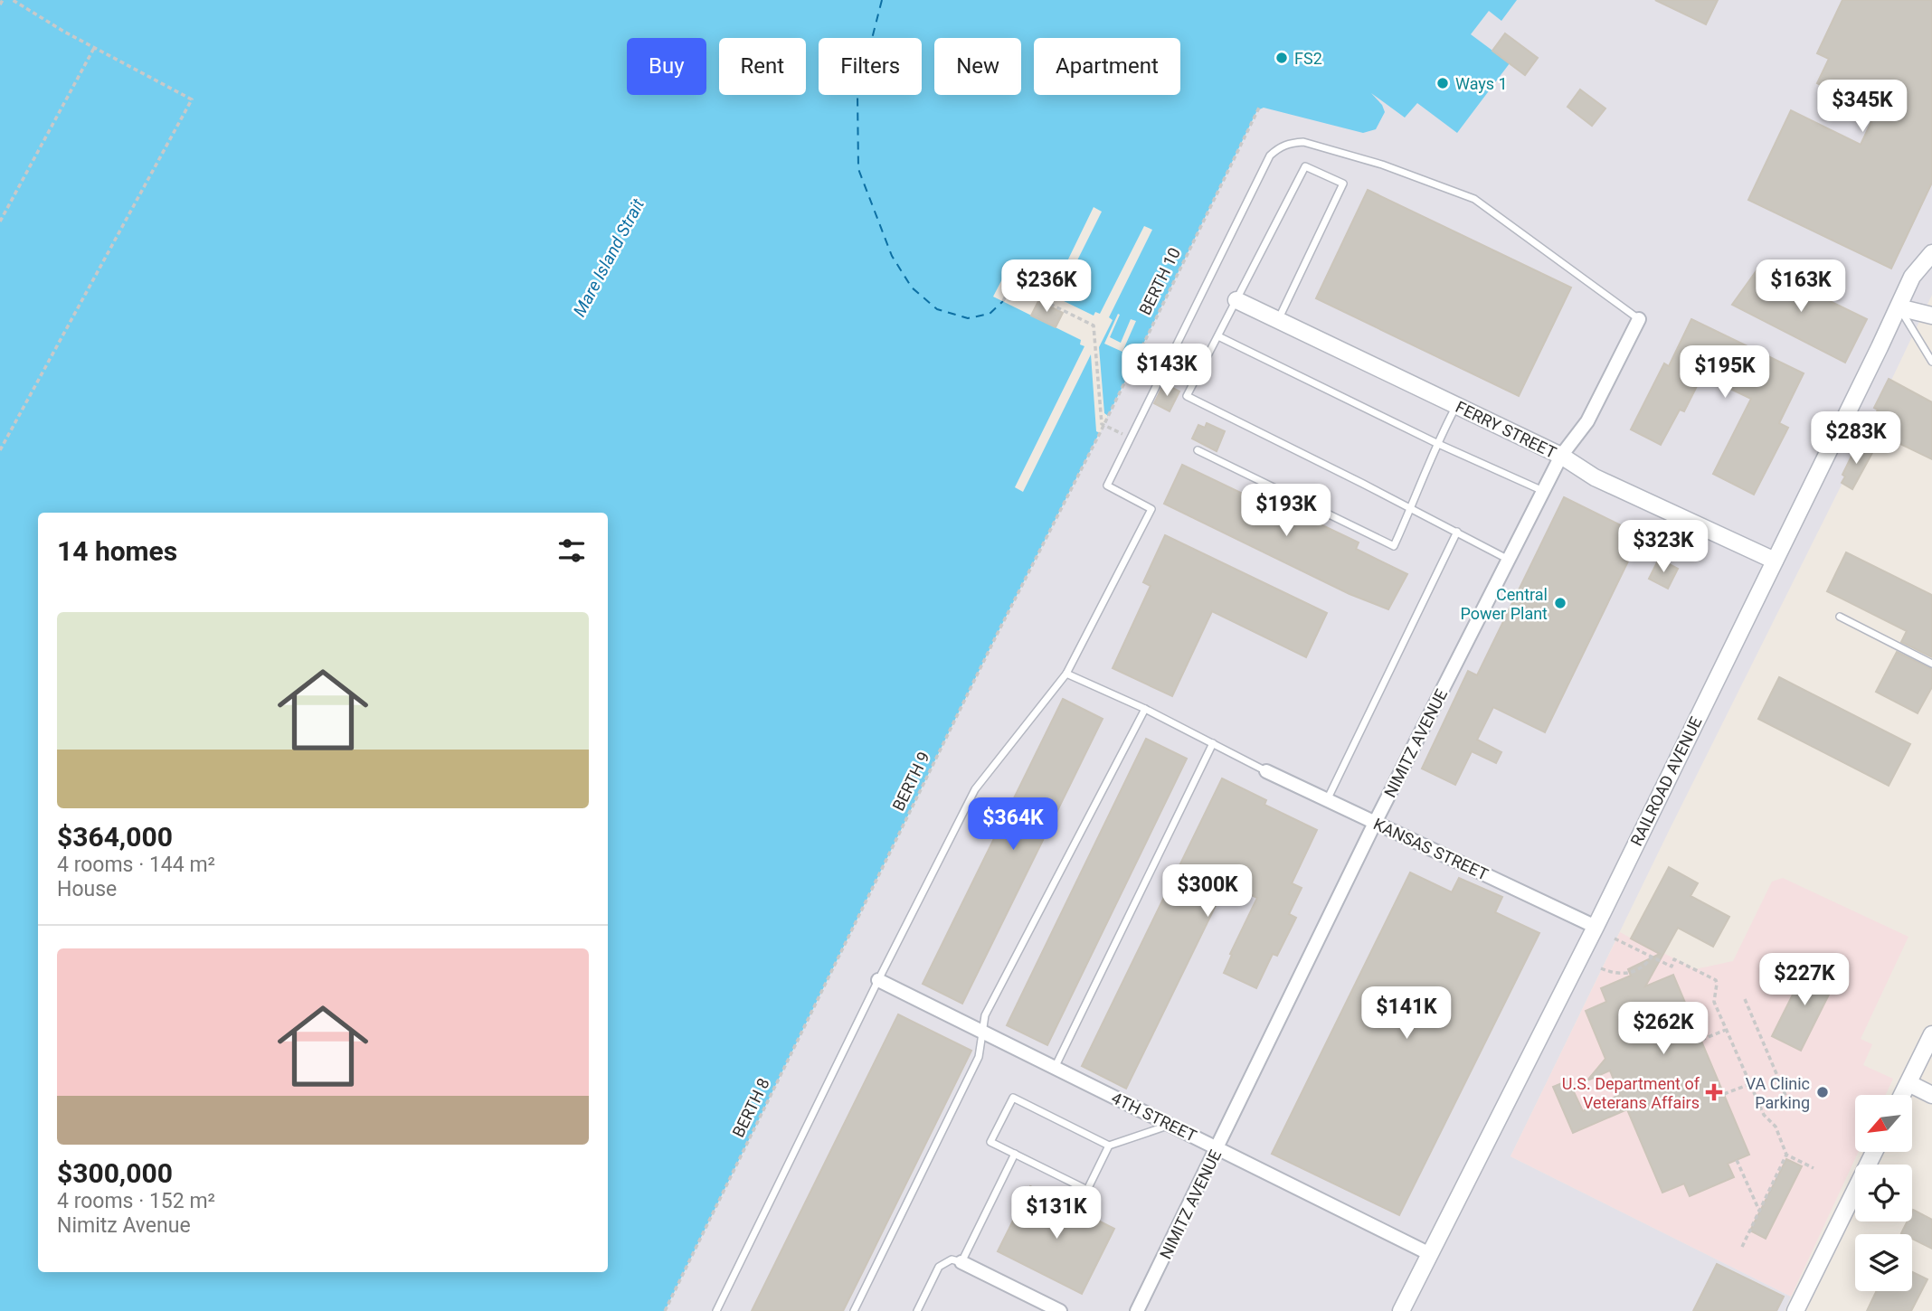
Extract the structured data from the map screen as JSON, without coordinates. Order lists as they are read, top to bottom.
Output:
{
  "streets": {
    "street": [
      "FERRY STREET",
      "NIMITZ AVENUE",
      "RAILROAD AVENUE",
      "KANSAS STREET",
      "4TH STREET"
    ],
    "path": ["BERTH 10", "BERTH 9", "BERTH 8"]
  },
  "crossings": [
    ["BERTH 10", "BERTH 9"],
    ["FERRY STREET", "NIMITZ AVENUE"],
    ["FERRY STREET", "RAILROAD AVENUE"],
    ["NIMITZ AVENUE", "KANSAS STREET"],
    ["NIMITZ AVENUE", "4TH STREET"],
    ["BERTH 9", "BERTH 8"],
    ["RAILROAD AVENUE", "KANSAS STREET"],
    ["RAILROAD AVENUE", "4TH STREET"]
  ],
  "water": ["Mare Island Strait"],
  "places": {
    "other": [
      "FS2",
      "Ways 1",
      "Central Power Plant",
      "VA Clinic Parking"
    ],
    "health": ["U.S. Department of Veterans Affairs"]
  },
  "north": "bottom left",
  "page": {
    "chip": [
      "Buy",
      "Rent",
      "Filters",
      "New",
      "Apartment"
    ],
    "price": [
      "$345K",
      "$236K",
      "$163K",
      "$143K",
      "$195K",
      "$283K",
      "$193K",
      "$323K",
      "$364K",
      "$300K",
      "$227K",
      "$141K",
      "$262K",
      "$131K"
    ],
    "heading": "14 homes",
    "list": [
      {
        "name": "$364,000",
        "note": "4 rooms · 144 m² · House"
      },
      {
        "name": "$300,000",
        "note": "4 rooms · 152 m² · Nimitz Avenue"
      }
    ]
  }
}
